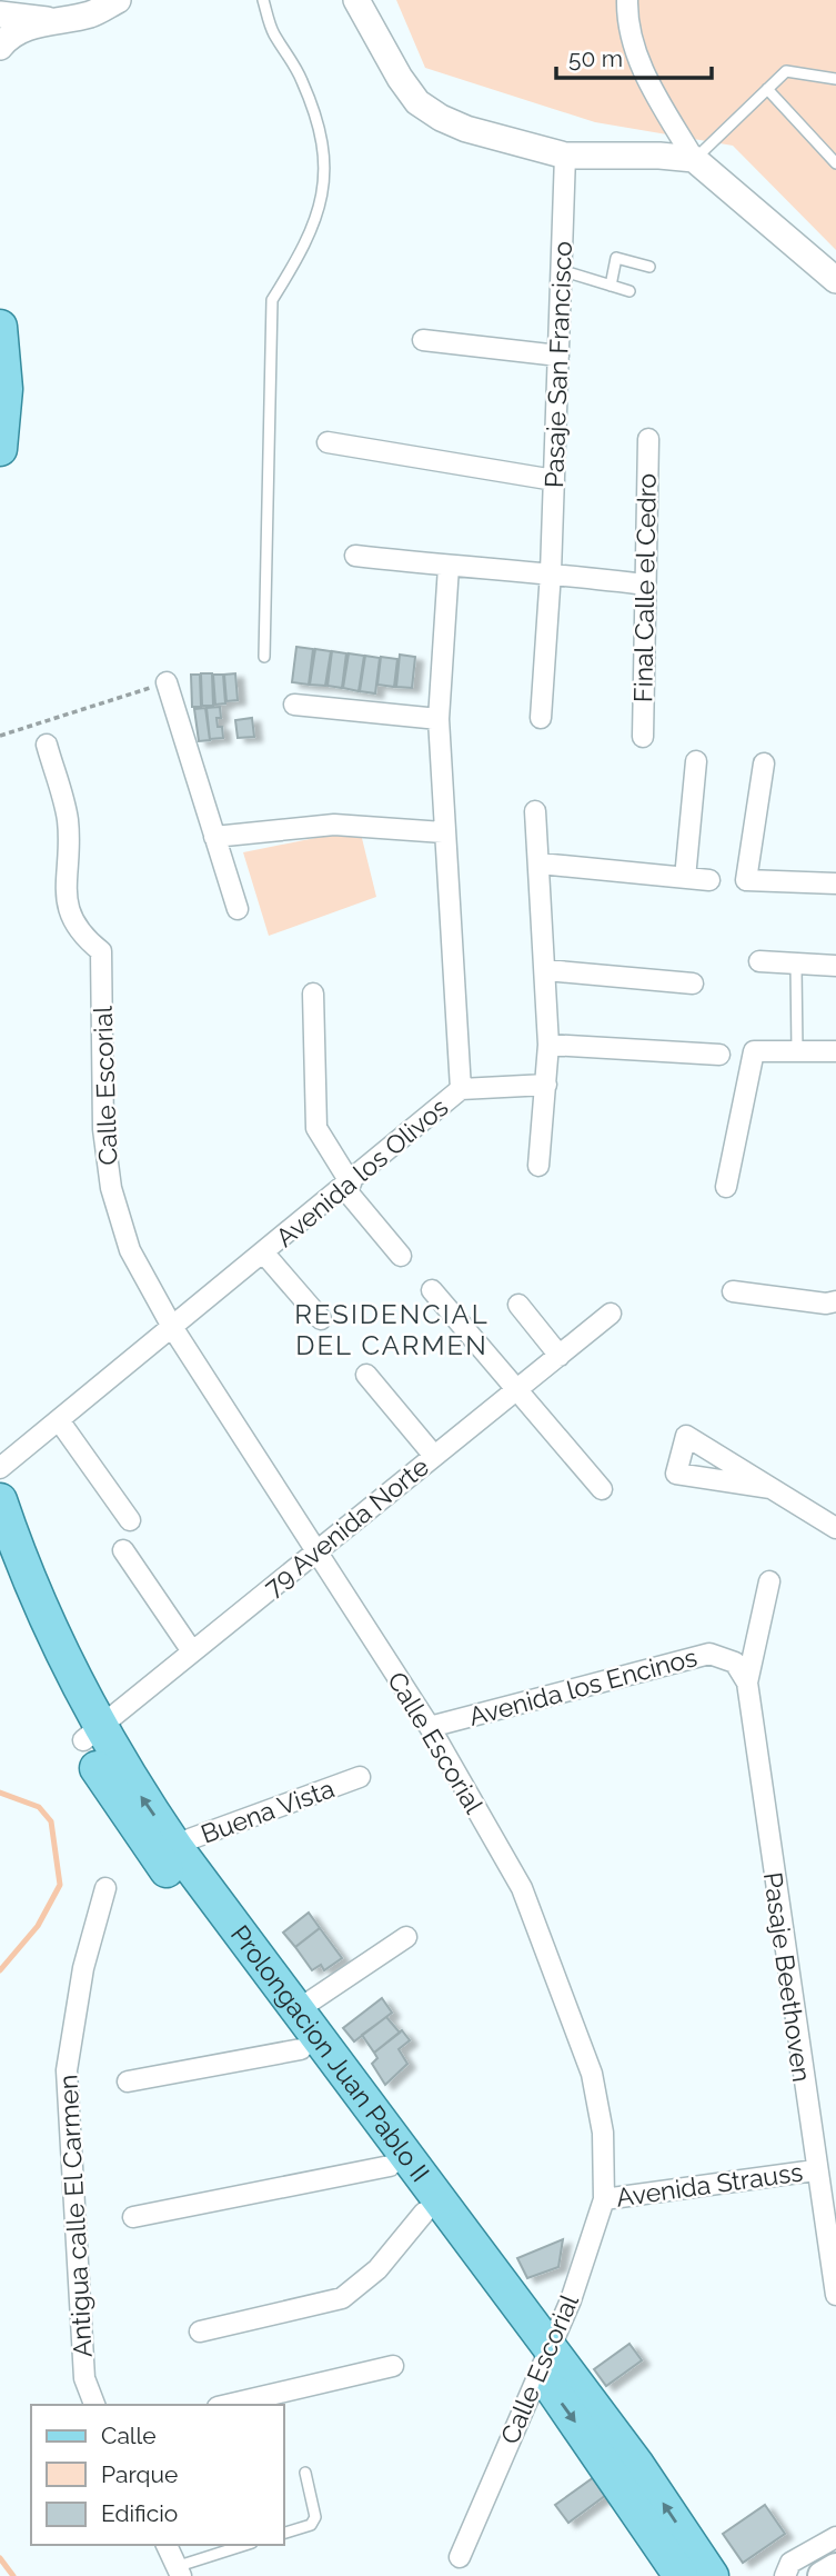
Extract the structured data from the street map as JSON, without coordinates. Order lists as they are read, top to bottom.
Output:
{
  "streets": {
    "main road": ["Prolongacion Juan Pablo II"],
    "street": [
      "Pasaje San Francisco",
      "Final Calle el Cedro",
      "Calle Escorial",
      "Avenida los Olivos",
      "79 Avenida Norte",
      "Avenida los Encinos",
      "Buena Vista",
      "Pasaje Beethoven",
      "Avenida Strauss",
      "Antigua calle El Carmen"
    ]
  },
  "crossings": [
    ["Calle Escorial", "Avenida los Olivos"],
    ["Calle Escorial", "79 Avenida Norte"],
    ["Calle Escorial", "Avenida los Encinos"],
    ["Calle Escorial", "Prolongacion Juan Pablo II"],
    ["Calle Escorial", "Avenida Strauss"],
    ["79 Avenida Norte", "Prolongacion Juan Pablo II"],
    ["Avenida los Encinos", "Pasaje Beethoven"],
    ["Buena Vista", "Prolongacion Juan Pablo II"],
    ["Pasaje Beethoven", "Avenida Strauss"]
  ],
  "districts": ["RESIDENCIAL DEL CARMEN"],
  "legend": ["Calle", "Parque", "Edificio"],
  "scale_bar": "50 m"
}
